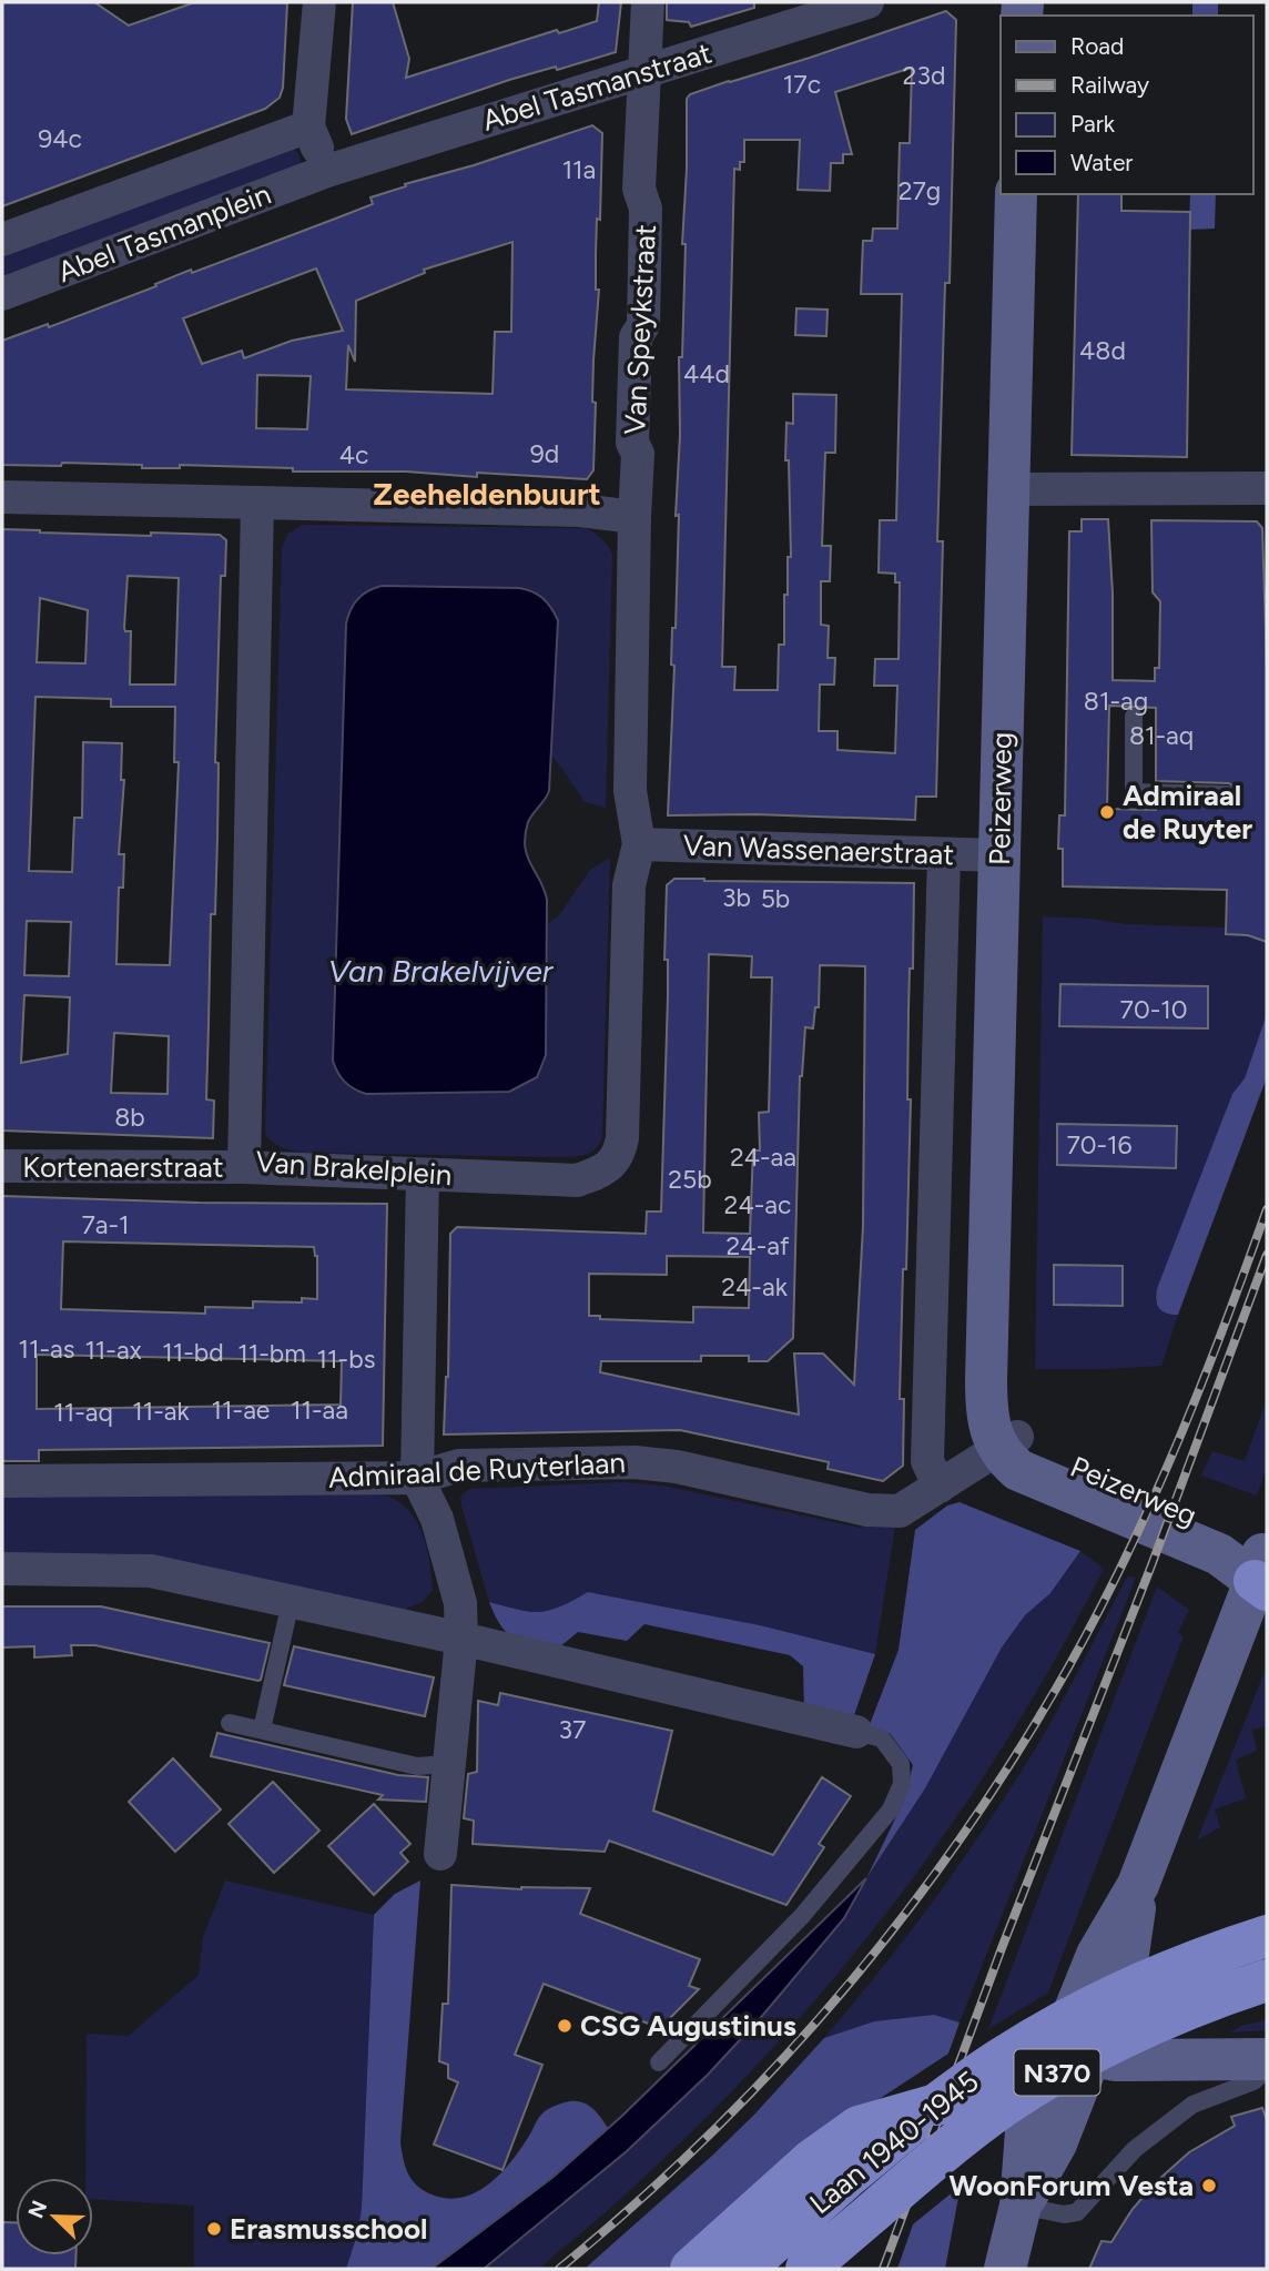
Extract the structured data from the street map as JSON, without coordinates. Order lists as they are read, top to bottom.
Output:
{
  "streets": {
    "highway": ["N370", "Laan 1940-1945"],
    "main road": ["Peizerweg"],
    "street": [
      "Abel Tasmanstraat",
      "Abel Tasmanplein",
      "Van Speykstraat",
      "Van Wassenaerstraat",
      "Kortenaerstraat",
      "Van Brakelplein",
      "Admiraal de Ruyterlaan"
    ]
  },
  "crossings": [
    ["Abel Tasmanstraat", "Abel Tasmanplein"],
    ["Abel Tasmanstraat", "Van Speykstraat"],
    ["Van Speykstraat", "Van Brakelplein"],
    ["Peizerweg", "Van Wassenaerstraat"],
    ["Peizerweg", "Admiraal de Ruyterlaan"],
    ["Van Wassenaerstraat", "Van Brakelplein"],
    ["Kortenaerstraat", "Van Brakelplein"],
    ["N370", "Laan 1940-1945"]
  ],
  "districts": ["Zeeheldenbuurt"],
  "water": ["Van Brakelvijver"],
  "places": [
    "Admiraal de Ruyter",
    "CSG Augustinus",
    "WoonForum Vesta",
    "Erasmusschool"
  ],
  "house_numbers": [
    "23d",
    "17c",
    "94c",
    "11a",
    "27g",
    "48d",
    "44d",
    "9d",
    "4c",
    "81-ag",
    "81-aq",
    "3b",
    "5b",
    "70-10",
    "8b",
    "70-16",
    "24-aa",
    "25b",
    "24-ac",
    "7a-1",
    "24-af",
    "24-ak",
    "11-as",
    "11-ax",
    "11-bd",
    "11-bm",
    "11-bs",
    "11-ae",
    "11-aa",
    "11-ak",
    "11-aq",
    "37"
  ],
  "legend": [
    "Road",
    "Railway",
    "Park",
    "Water"
  ],
  "north": "top left"
}
